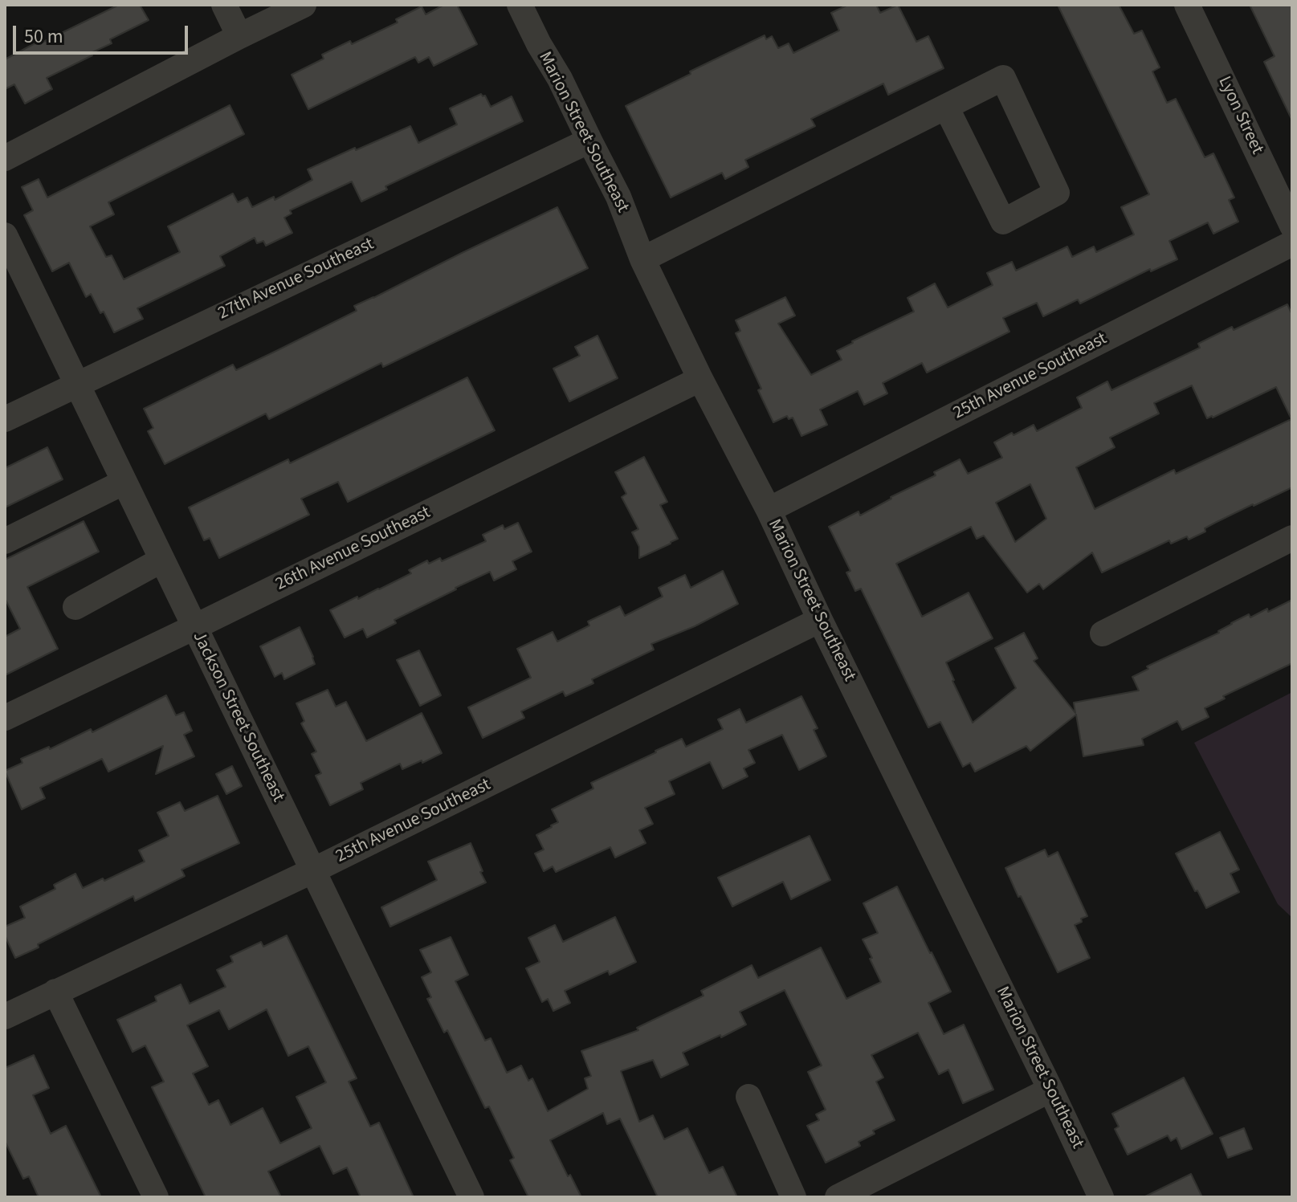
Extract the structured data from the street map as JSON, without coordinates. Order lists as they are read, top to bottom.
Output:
{
  "streets": {
    "street": [
      "Lyon Street",
      "Marion Street Southeast",
      "27th Avenue Southeast",
      "25th Avenue Southeast",
      "26th Avenue Southeast",
      "Jackson Street Southeast"
    ]
  },
  "crossings": [
    ["Marion Street Southeast", "27th Avenue Southeast"],
    ["Marion Street Southeast", "25th Avenue Southeast"],
    ["Marion Street Southeast", "26th Avenue Southeast"],
    ["27th Avenue Southeast", "Jackson Street Southeast"],
    ["25th Avenue Southeast", "Jackson Street Southeast"],
    ["26th Avenue Southeast", "Jackson Street Southeast"]
  ],
  "scale_bar": "50 m"
}
